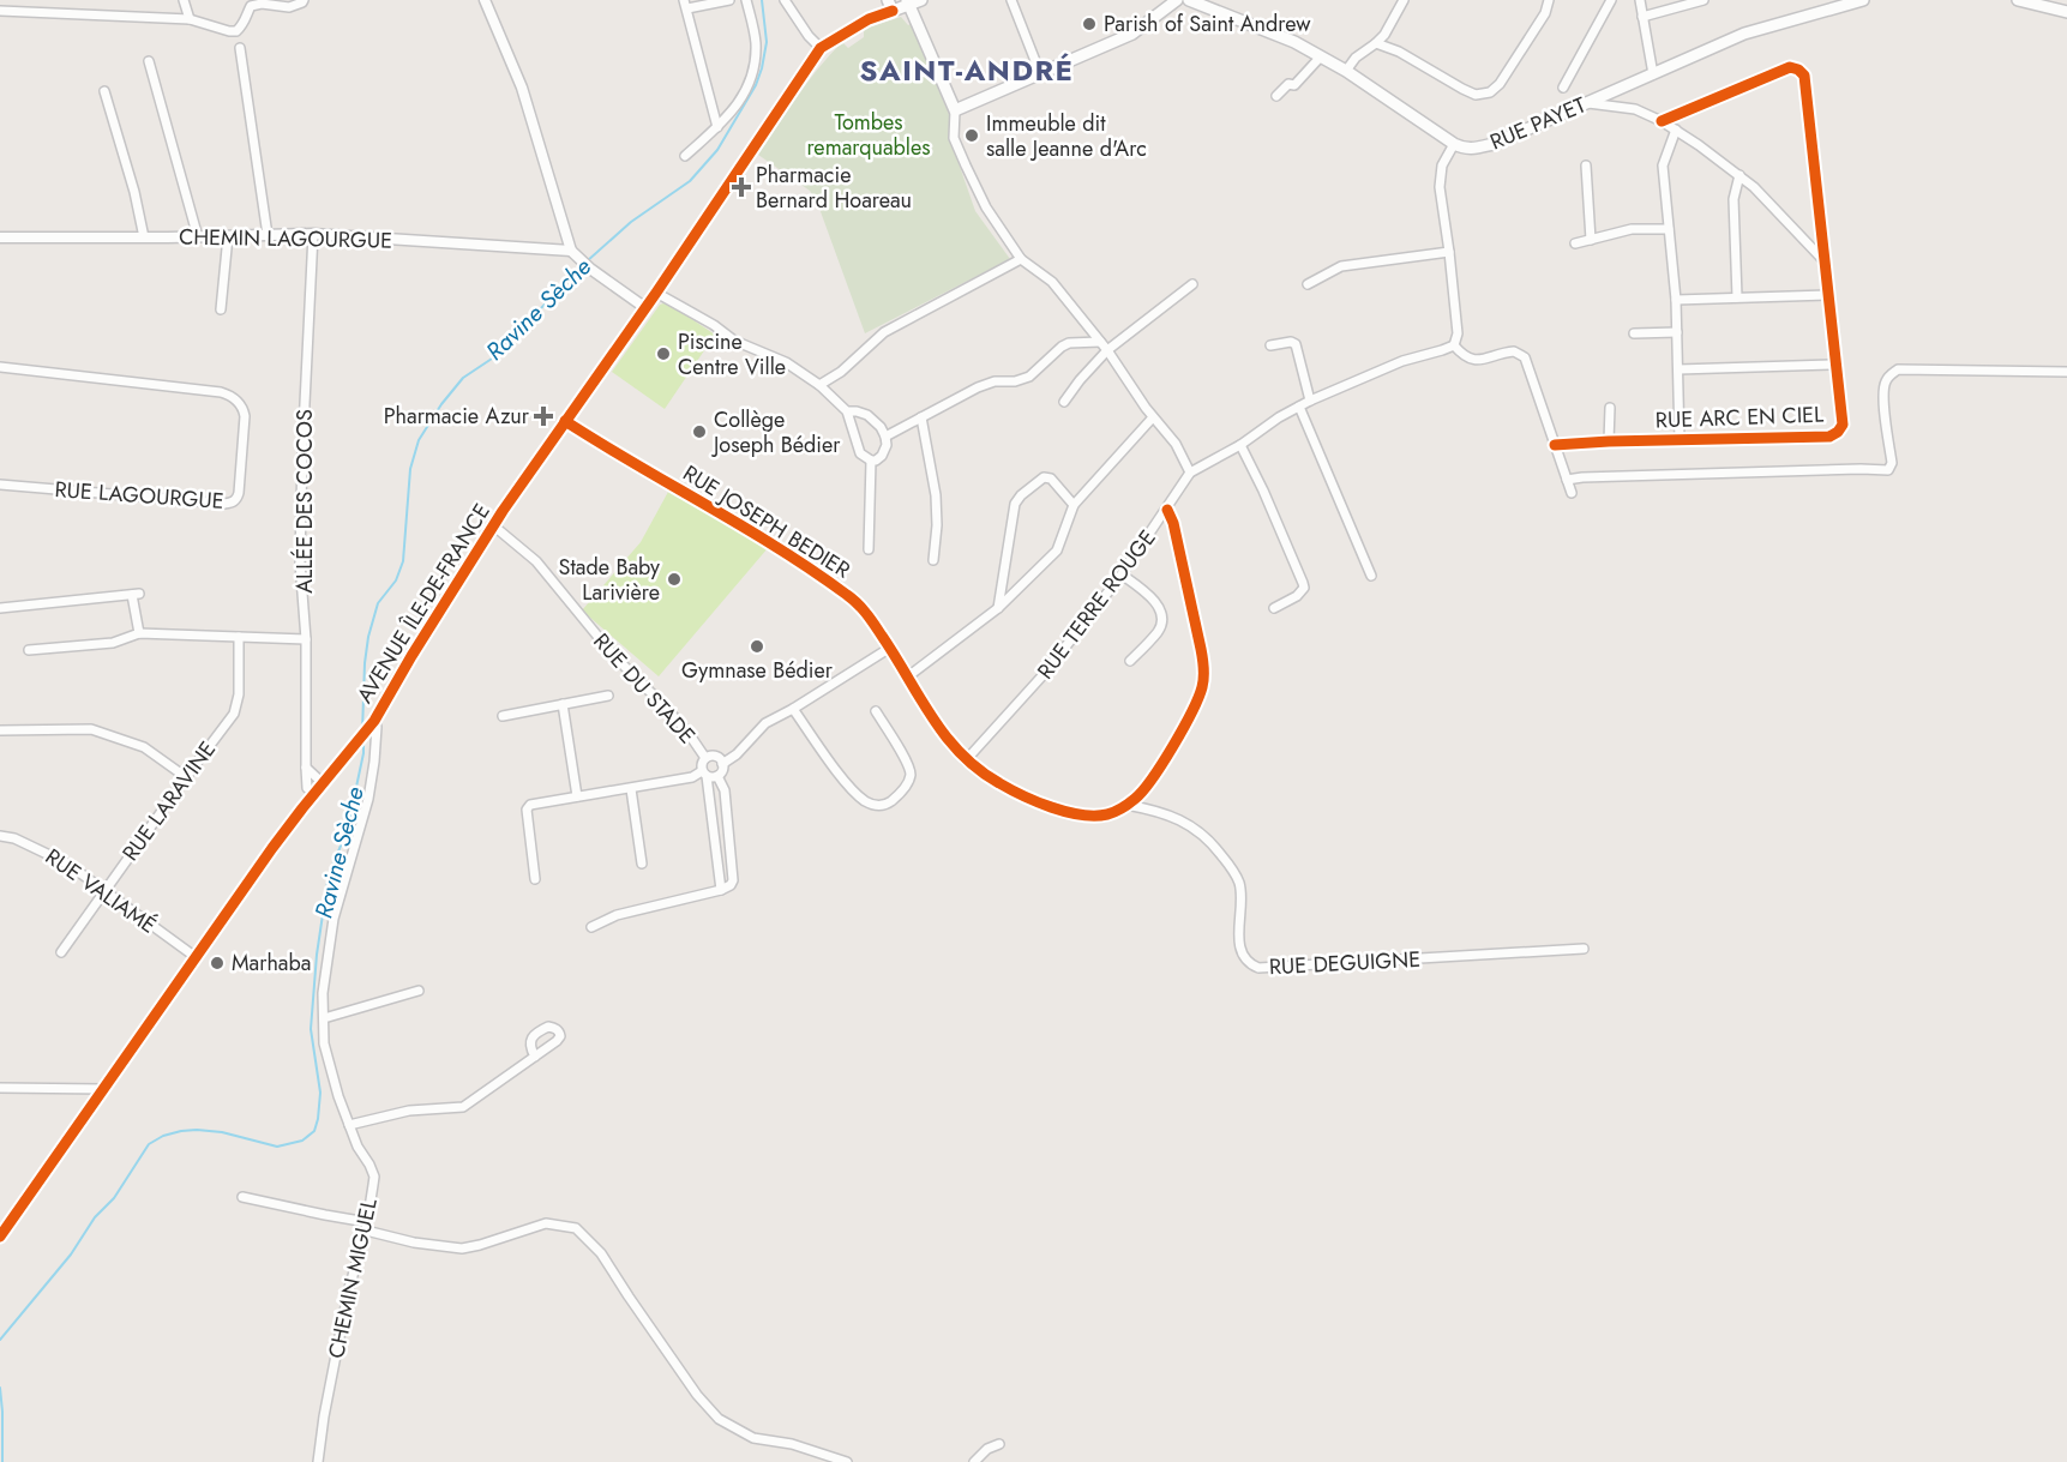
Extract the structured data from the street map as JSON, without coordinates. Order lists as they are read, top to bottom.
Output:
{
  "streets": {
    "main road": ["RUE PAYET", "AVENUE ÎLE-DE-FRANCE"],
    "street": [
      "CHEMIN LAGOURGUE",
      "RUE ARC EN CIEL",
      "RUE LAGOURGUE",
      "ALLÉE DES COCOS",
      "RUE JOSEPH BEDIER",
      "RUE TERRE ROUGE",
      "RUE DU STADE",
      "RUE LARAVINE",
      "RUE VALIAMÉ",
      "RUE DEGUIGNE",
      "CHEMIN MIGUEL"
    ]
  },
  "crossings": [
    ["CHEMIN LAGOURGUE", "ALLÉE DES COCOS"],
    ["ALLÉE DES COCOS", "AVENUE ÎLE-DE-FRANCE"],
    ["RUE JOSEPH BEDIER", "AVENUE ÎLE-DE-FRANCE"],
    ["RUE JOSEPH BEDIER", "RUE TERRE ROUGE"],
    ["RUE JOSEPH BEDIER", "RUE DEGUIGNE"],
    ["AVENUE ÎLE-DE-FRANCE", "RUE DU STADE"],
    ["AVENUE ÎLE-DE-FRANCE", "RUE VALIAMÉ"],
    ["AVENUE ÎLE-DE-FRANCE", "CHEMIN MIGUEL"],
    ["RUE LARAVINE", "RUE VALIAMÉ"]
  ],
  "districts": ["SAINT-ANDRÉ"],
  "water": ["Ravine Sèche"],
  "parks": ["Tombes remarquables"],
  "places": {
    "other": [
      "Parish of Saint Andrew",
      "Immeuble dit salle Jeanne d'Arc",
      "Piscine Centre Ville",
      "Collège Joseph Bédier",
      "Stade Baby Larivière",
      "Gymnase Bédier",
      "Marhaba"
    ],
    "health": ["Pharmacie Bernard Hoareau", "Pharmacie Azur"]
  }
}
